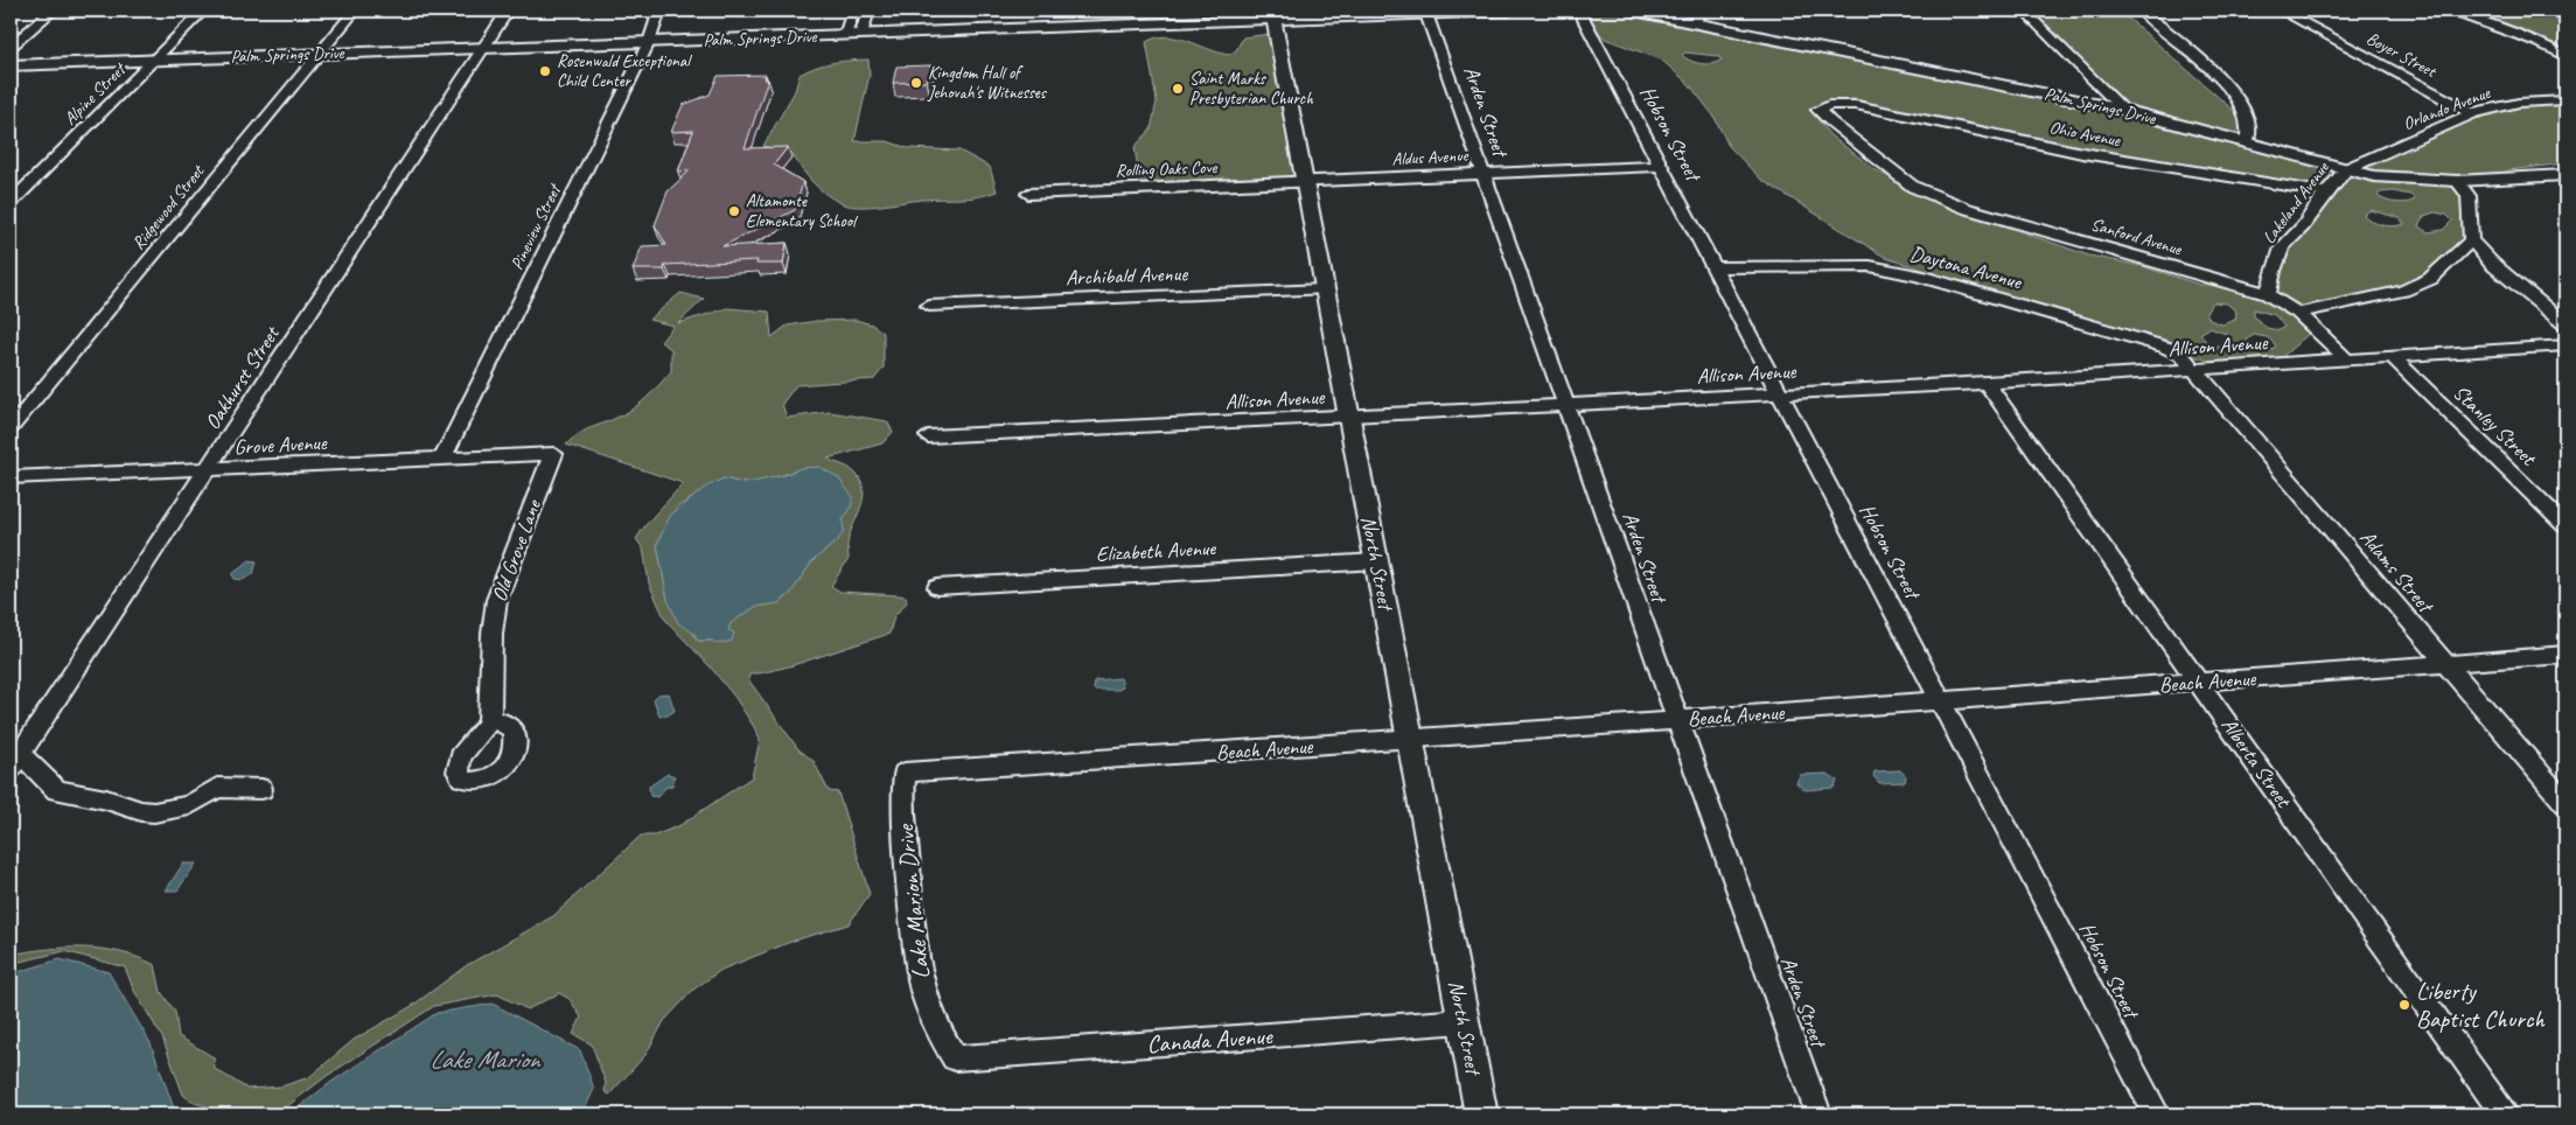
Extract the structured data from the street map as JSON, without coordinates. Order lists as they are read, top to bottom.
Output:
{
  "streets": {
    "street": [
      "Palm Springs Drive",
      "Boyer Street",
      "Alpine Street",
      "Orlando Avenue",
      "Arden Street",
      "Hobson Street",
      "Ohio Avenue",
      "Aldus Avenue",
      "Rolling Oaks Cove",
      "Lakeland Avenue",
      "Ridgewood Street",
      "Pineview Street",
      "Sanford Avenue",
      "Daytona Avenue",
      "Archibald Avenue",
      "Allison Avenue",
      "Oakhurst Street",
      "Stanley Street",
      "Grove Avenue",
      "Old Grove Lane",
      "Elizabeth Avenue",
      "North Street",
      "Adams Street",
      "Beach Avenue",
      "Alberta Street",
      "Lake Marion Drive",
      "Canada Avenue"
    ]
  },
  "crossings": [
    ["Palm Springs Drive", "Alpine Street"],
    ["Palm Springs Drive", "Orlando Avenue"],
    ["Palm Springs Drive", "Arden Street"],
    ["Palm Springs Drive", "Lakeland Avenue"],
    ["Palm Springs Drive", "Ridgewood Street"],
    ["Palm Springs Drive", "Pineview Street"],
    ["Palm Springs Drive", "Oakhurst Street"],
    ["Palm Springs Drive", "North Street"],
    ["Boyer Street", "Orlando Avenue"],
    ["Orlando Avenue", "Lakeland Avenue"],
    ["Arden Street", "Aldus Avenue"],
    ["Arden Street", "Allison Avenue"],
    ["Arden Street", "Beach Avenue"],
    ["Hobson Street", "Aldus Avenue"],
    ["Hobson Street", "Daytona Avenue"],
    ["Hobson Street", "Allison Avenue"],
    ["Hobson Street", "Beach Avenue"],
    ["Ohio Avenue", "Lakeland Avenue"],
    ["Ohio Avenue", "Sanford Avenue"],
    ["Aldus Avenue", "Rolling Oaks Cove"],
    ["Aldus Avenue", "North Street"],
    ["Rolling Oaks Cove", "North Street"],
    ["Lakeland Avenue", "Sanford Avenue"],
    ["Pineview Street", "Grove Avenue"],
    ["Daytona Avenue", "Allison Avenue"],
    ["Daytona Avenue", "Adams Street"],
    ["Archibald Avenue", "North Street"],
    ["Allison Avenue", "Stanley Street"],
    ["Allison Avenue", "North Street"],
    ["Allison Avenue", "Adams Street"],
    ["Allison Avenue", "Alberta Street"],
    ["Oakhurst Street", "Grove Avenue"],
    ["Grove Avenue", "Old Grove Lane"],
    ["Elizabeth Avenue", "North Street"],
    ["North Street", "Beach Avenue"],
    ["North Street", "Canada Avenue"],
    ["Adams Street", "Beach Avenue"],
    ["Beach Avenue", "Alberta Street"],
    ["Beach Avenue", "Lake Marion Drive"],
    ["Lake Marion Drive", "Canada Avenue"]
  ],
  "water": ["Lake Marion"],
  "places": [
    "Rosenwald Exceptional Child Center",
    "Kingdom Hall of Jehovah's Witnesses",
    "Saint Marks Presbyterian Church",
    "Altamonte Elementary School",
    "Liberty Baptist Church"
  ]
}
